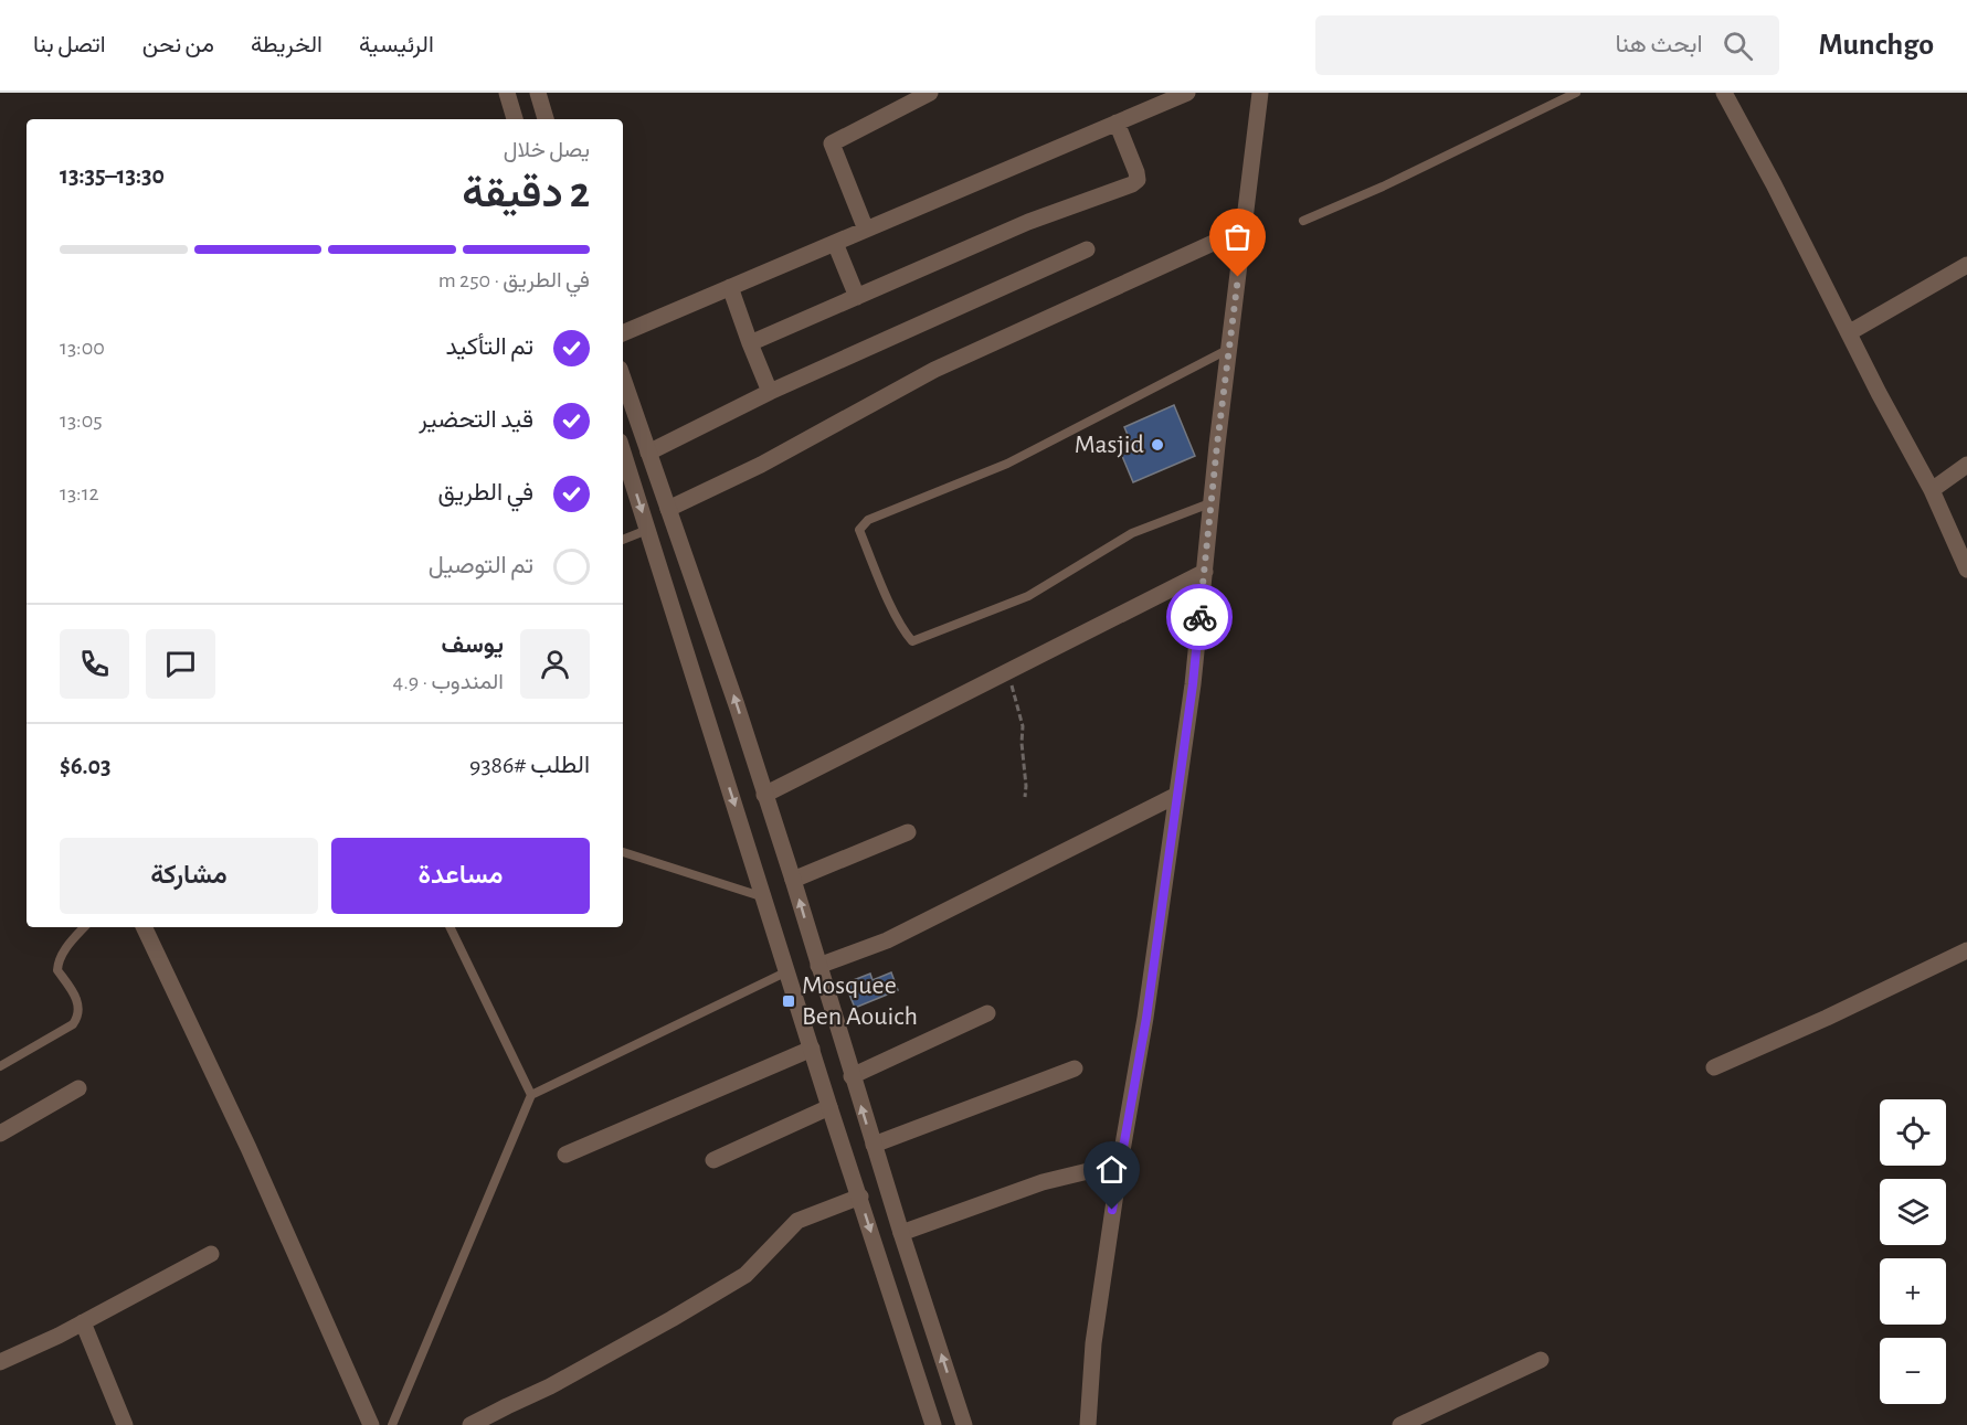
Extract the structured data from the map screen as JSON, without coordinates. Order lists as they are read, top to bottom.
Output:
{
  "places": {
    "other": ["Masjid"],
    "transit": ["Mosquee Ben Aouich"]
  },
  "page": {
    "header": "Munchgo",
    "search": "ابحث هنا",
    "nav": [
      "الرئيسية",
      "الخريطة",
      "من نحن",
      "اتصل بنا"
    ],
    "heading": ["2 دقيقة", "يصل خلال", "13:30–13:35"],
    "panel": [
      "يوسف",
      "المندوب · 4.9",
      "الطلب #9386",
      "$6.03"
    ],
    "bar": "في الطريق · 250 m",
    "list": [
      ["تم التأكيد", "13:00"],
      ["قيد التحضير", "13:05"],
      ["في الطريق", "13:12"],
      "تم التوصيل"
    ],
    "buttons": ["مساعدة", "مشاركة"],
    "map_buttons": ["+", "−"]
  }
}
